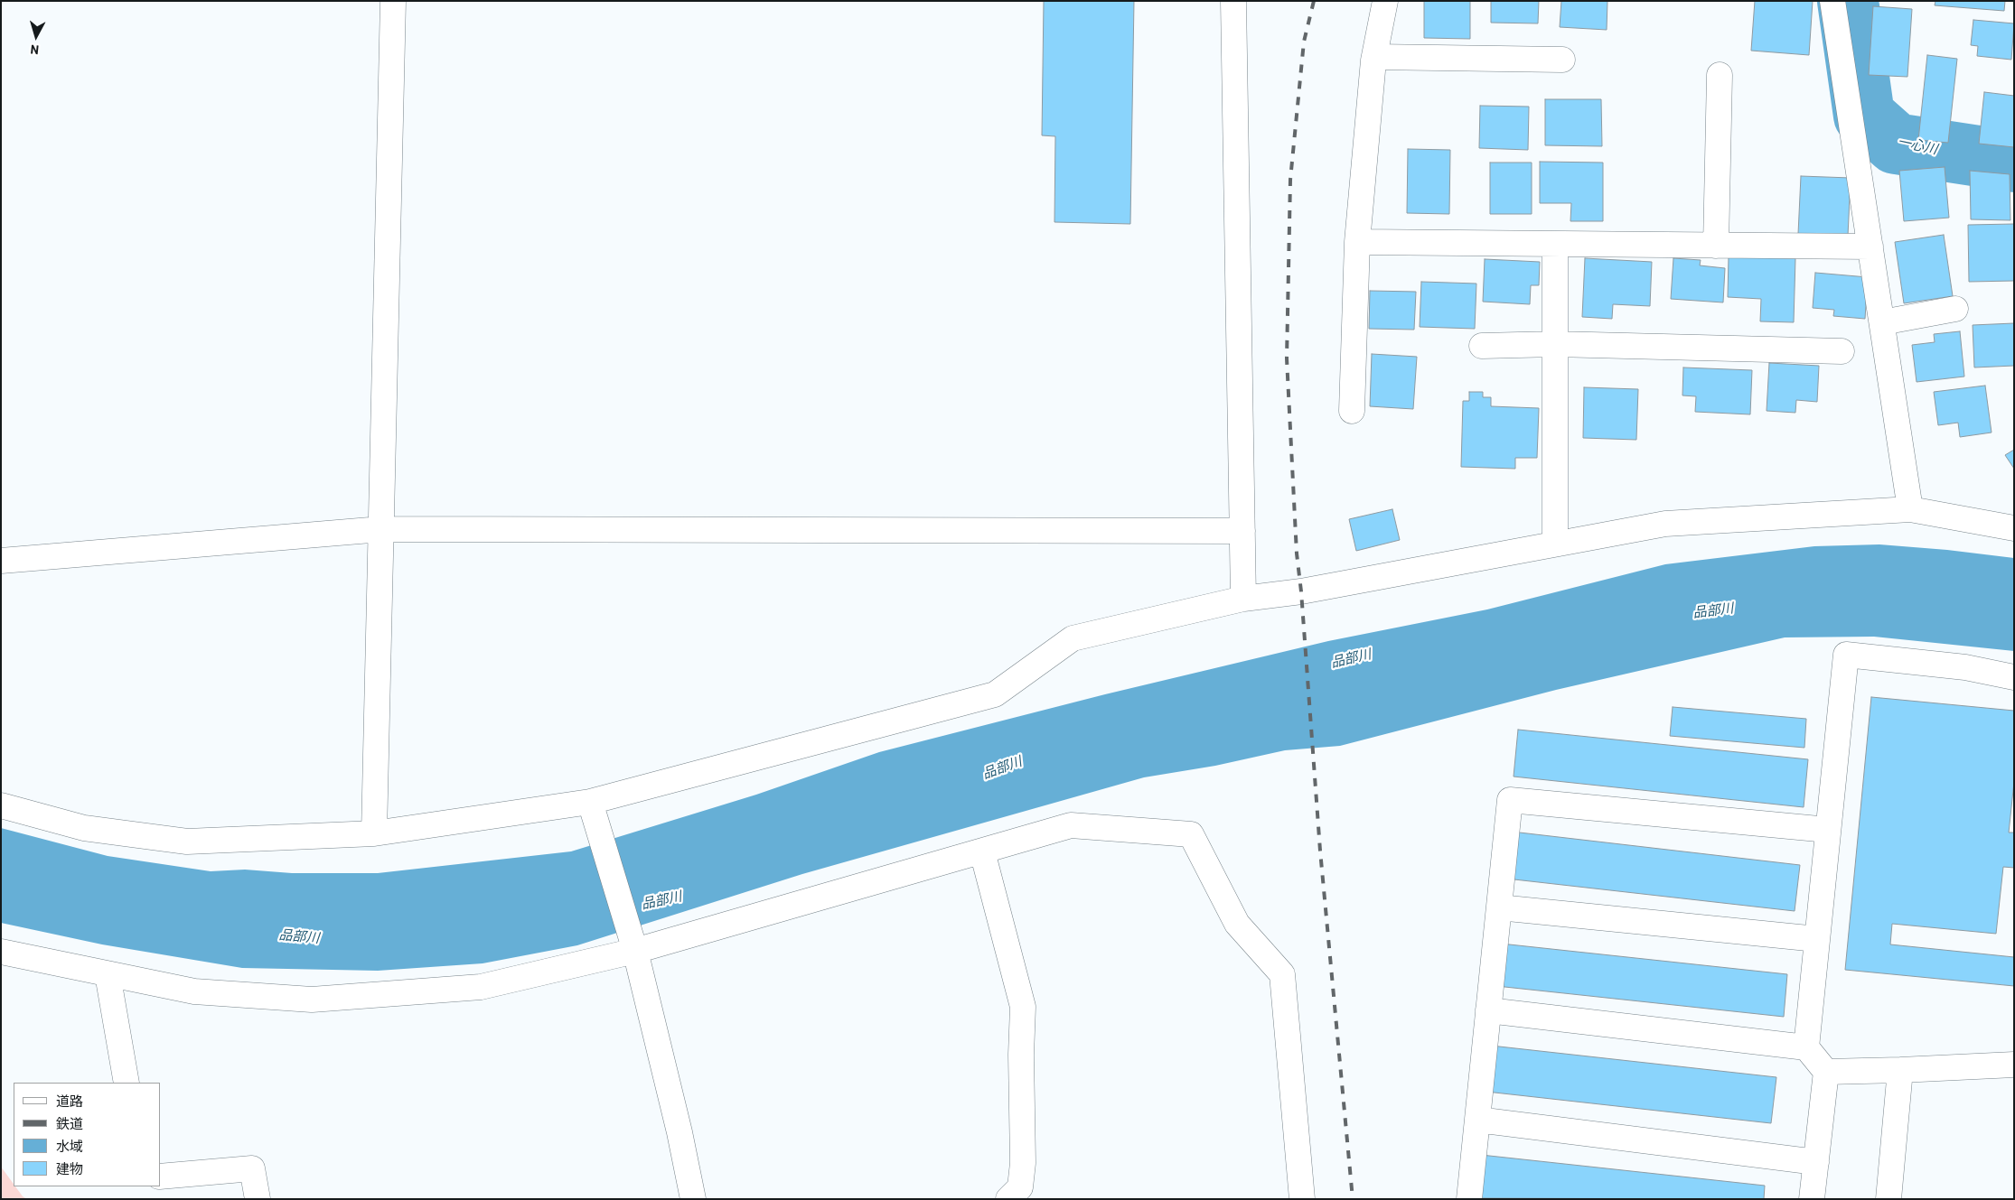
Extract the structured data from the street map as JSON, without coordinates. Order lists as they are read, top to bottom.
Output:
{
  "water": ["一心川", "品部川"],
  "legend": [
    "道路",
    "鉄道",
    "水域",
    "建物"
  ],
  "north": "bottom"
}
